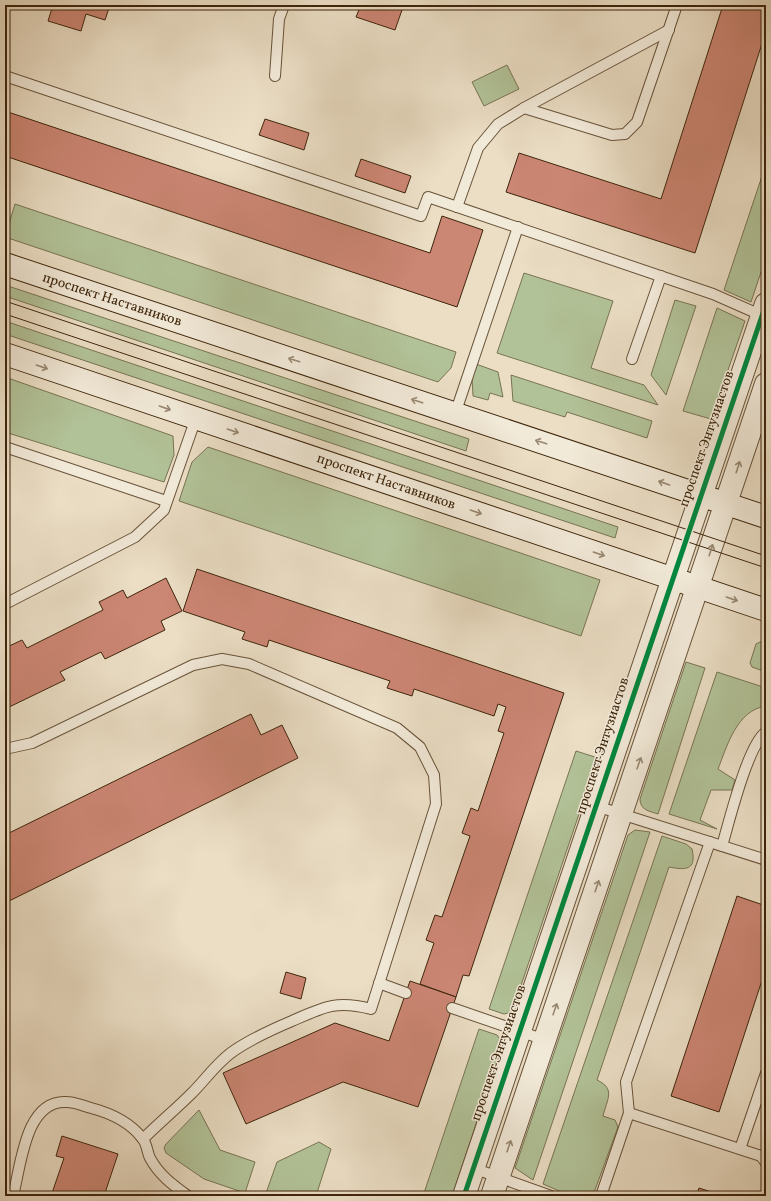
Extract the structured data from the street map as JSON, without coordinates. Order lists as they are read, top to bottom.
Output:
{
  "streets": {
    "street": ["проспект Наставников", "проспект Энтузиастов"]
  },
  "crossings": [
    ["проспект Наставников", "проспект Энтузиастов"]
  ]
}
